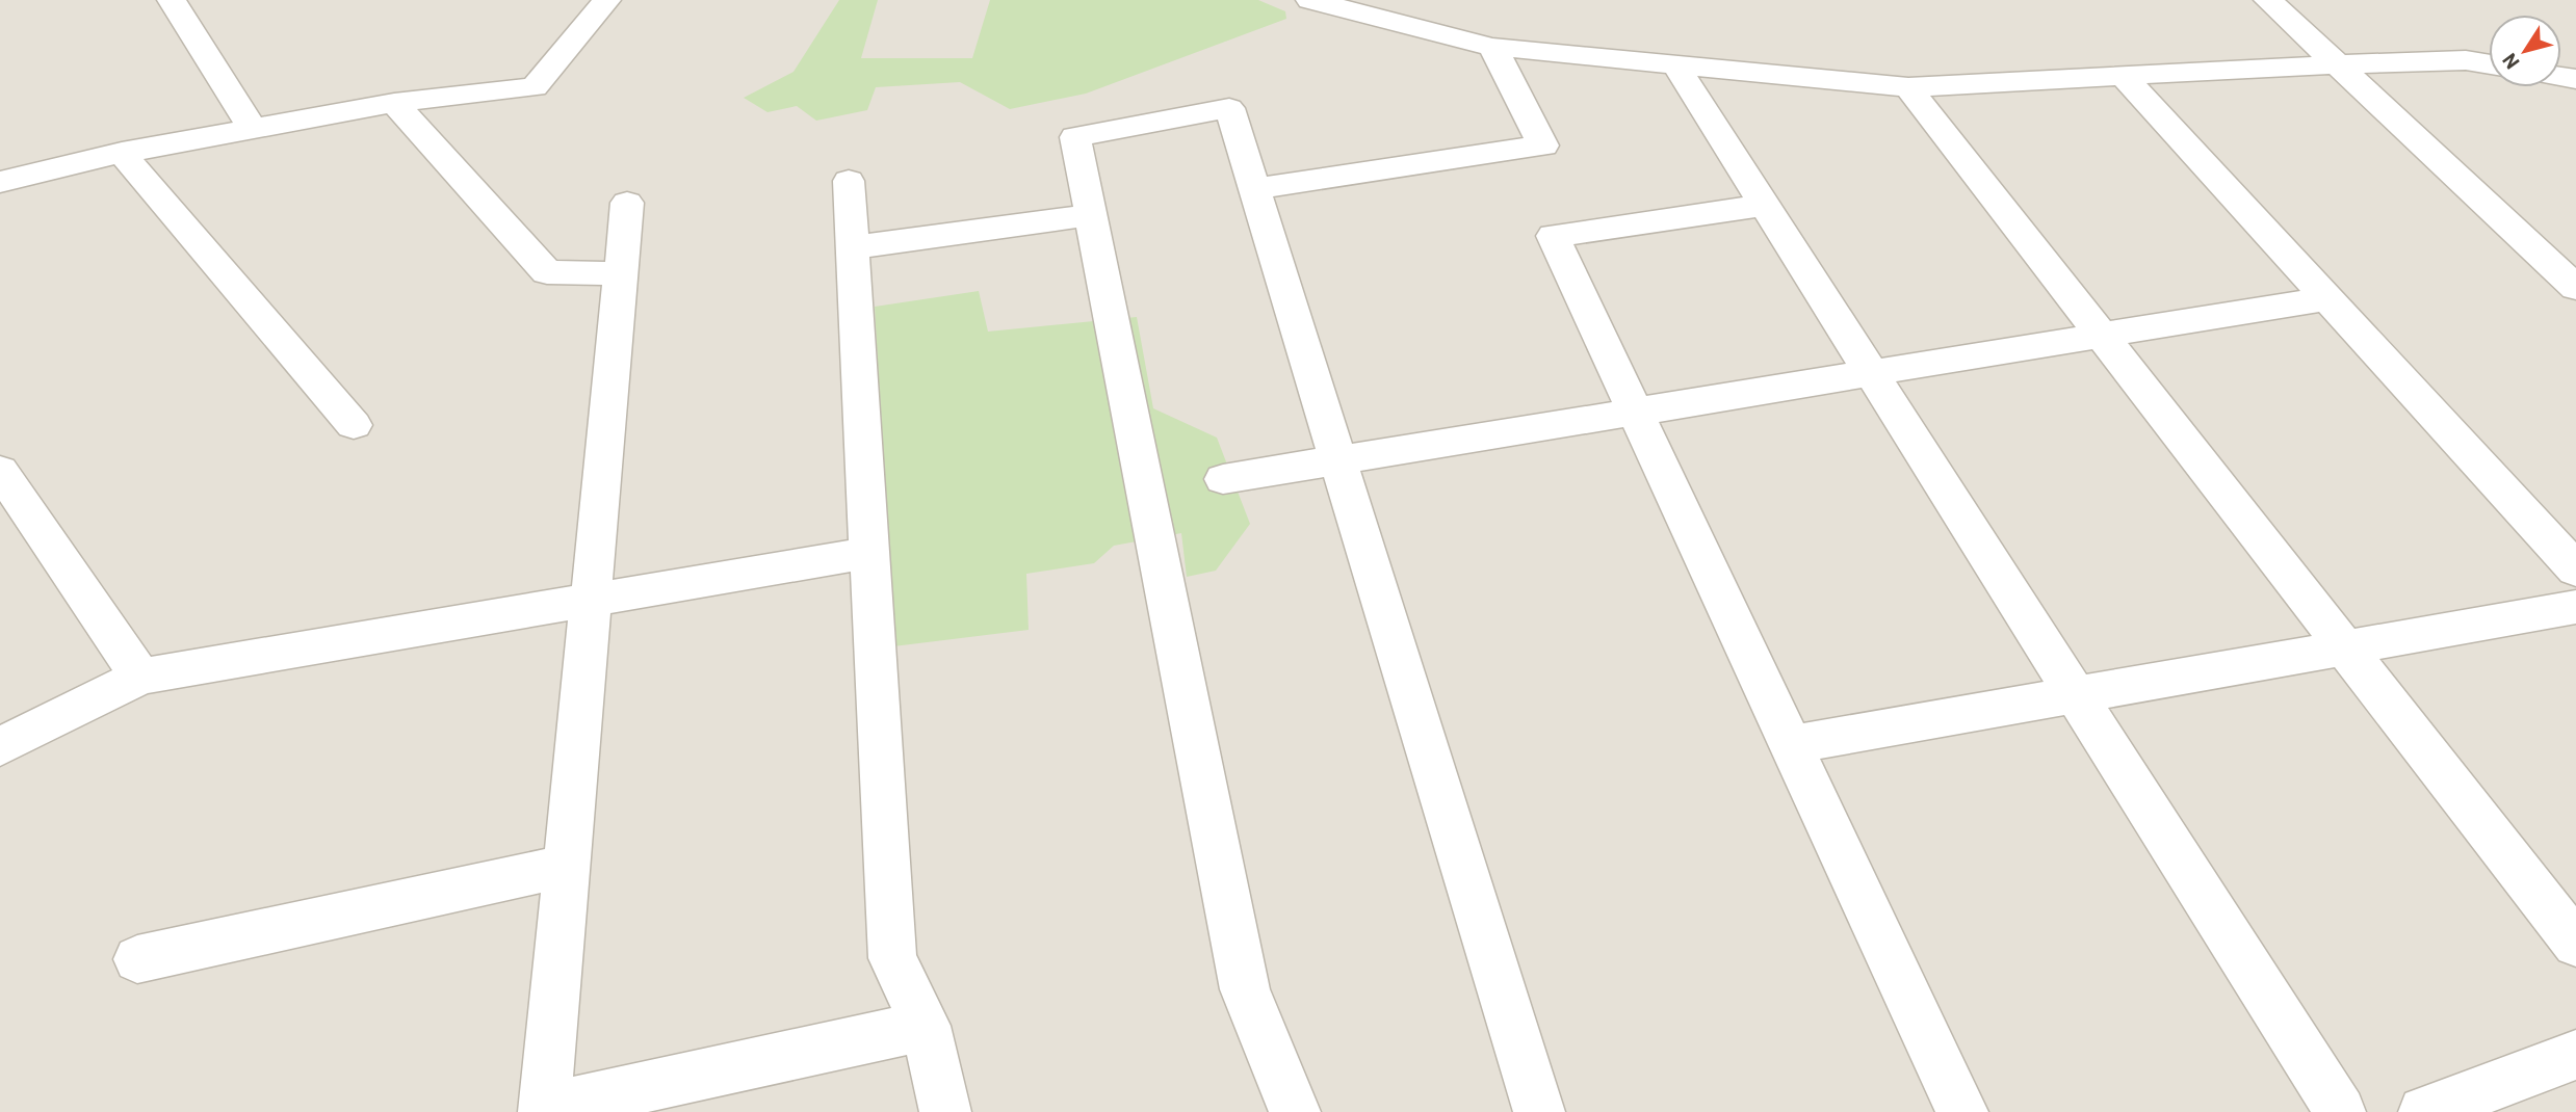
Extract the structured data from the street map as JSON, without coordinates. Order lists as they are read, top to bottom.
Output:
{
  "north": "bottom left"
}
